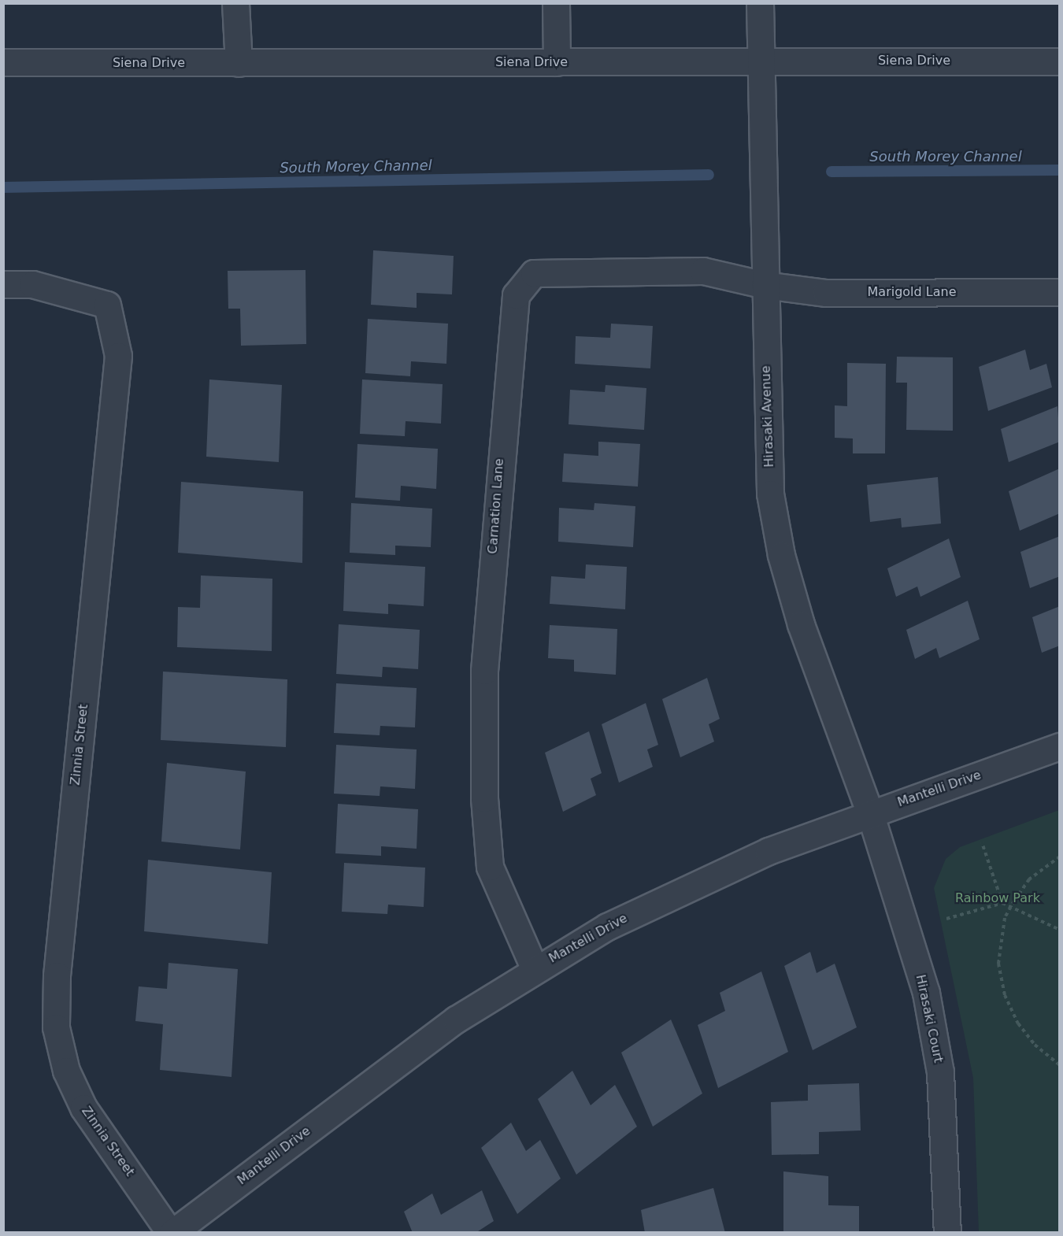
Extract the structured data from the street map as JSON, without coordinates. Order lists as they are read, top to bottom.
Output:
{
  "streets": {
    "street": [
      "Siena Drive",
      "Marigold Lane",
      "Hirasaki Avenue",
      "Carnation Lane",
      "Zinnia Street",
      "Mantelli Drive",
      "Hirasaki Court"
    ]
  },
  "crossings": [
    ["Siena Drive", "Hirasaki Avenue"],
    ["Marigold Lane", "Hirasaki Avenue"],
    ["Marigold Lane", "Carnation Lane"],
    ["Hirasaki Avenue", "Carnation Lane"],
    ["Hirasaki Avenue", "Mantelli Drive"],
    ["Hirasaki Avenue", "Hirasaki Court"],
    ["Carnation Lane", "Mantelli Drive"],
    ["Zinnia Street", "Mantelli Drive"],
    ["Mantelli Drive", "Hirasaki Court"]
  ],
  "water": ["South Morey Channel"],
  "parks": ["Rainbow Park"]
}
